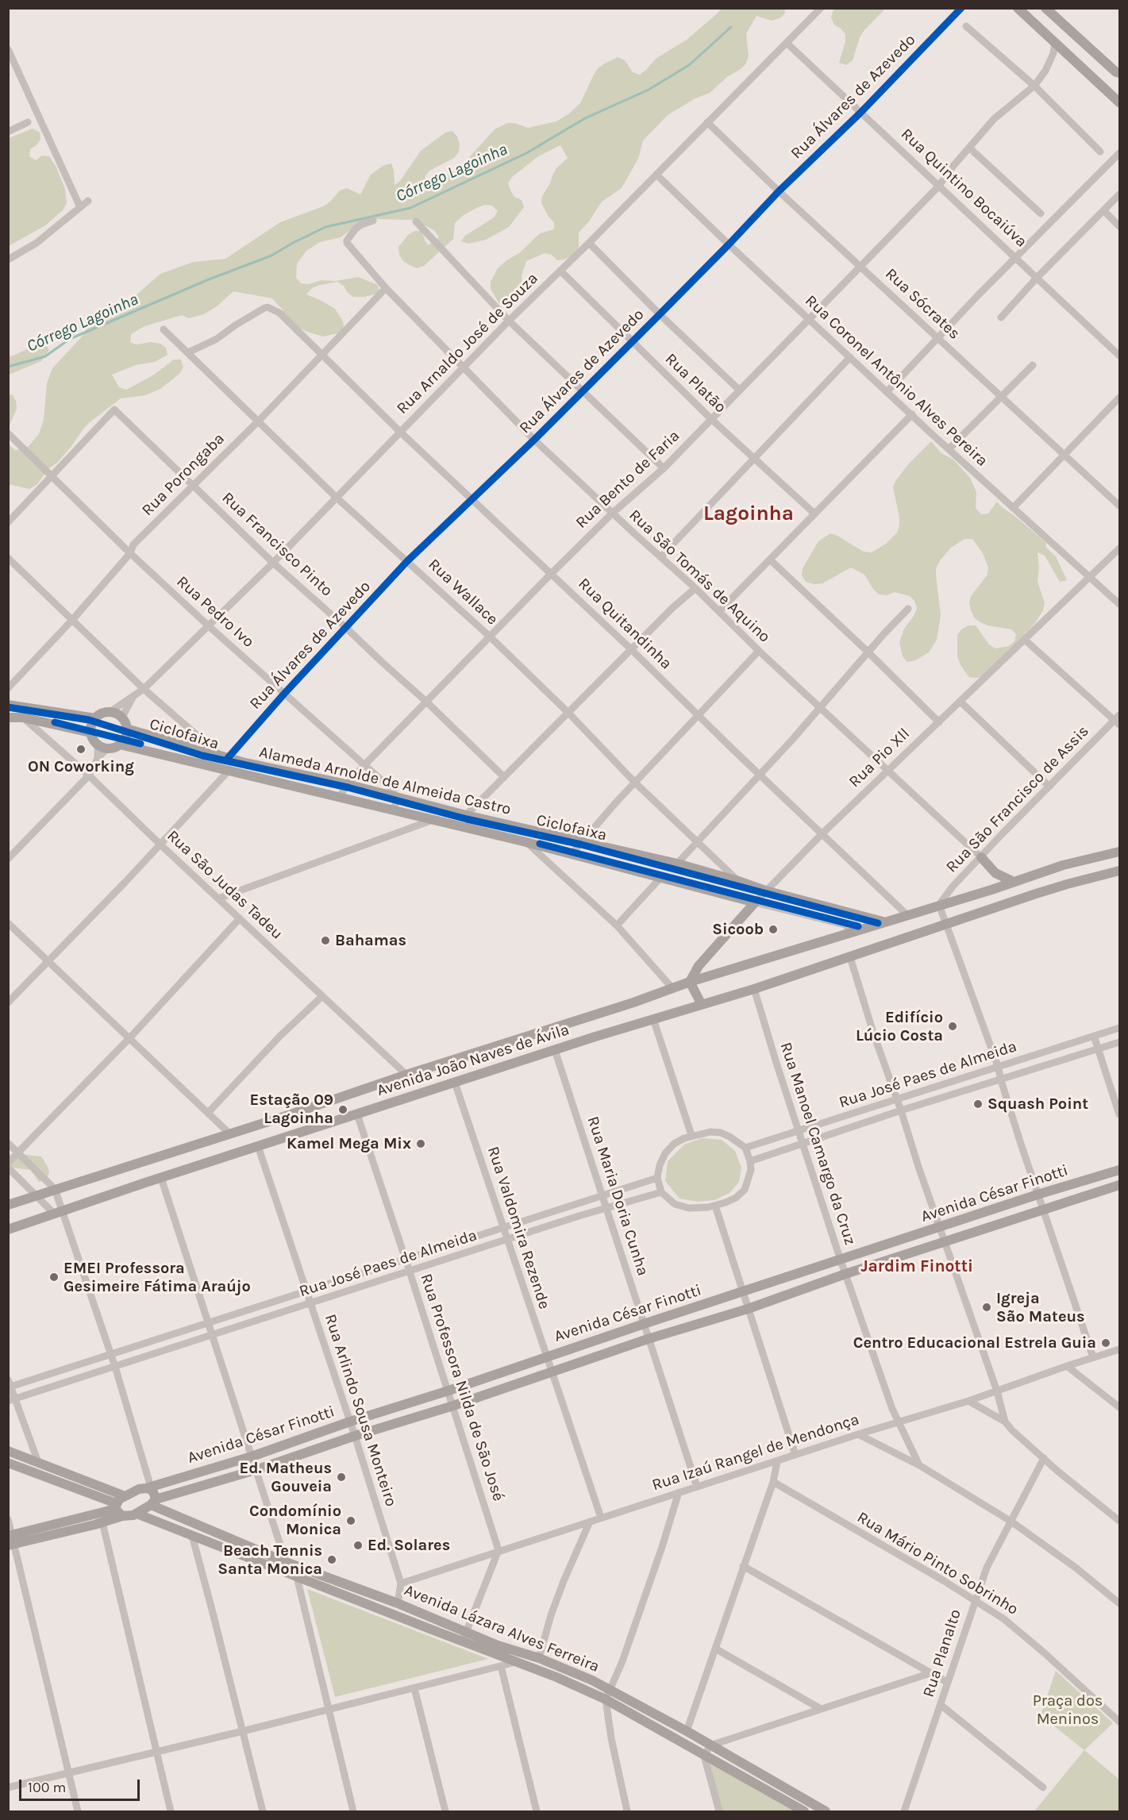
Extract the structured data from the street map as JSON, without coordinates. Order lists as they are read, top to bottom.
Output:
{
  "streets": {
    "main road": [
      "Rua Pio Xll",
      "Alameda Arnolde de Almeida Castro",
      "Avenida João Naves de Ávila",
      "Avenida César Finotti",
      "Avenida Lázara Alves Ferreira"
    ],
    "street": [
      "Rua Álvares de Azevedo",
      "Rua Quintino Bocaiúva",
      "Rua Sócrates",
      "Rua Arnaldo José de Souza",
      "Rua Coronel Antônio Alves Pereira",
      "Rua Platão",
      "Rua Porongaba",
      "Rua Bento de Faria",
      "Rua Francisco Pinto",
      "Rua São Tomás de Aquino",
      "Rua Wallace",
      "Rua Pedro Ivo",
      "Rua Quitandinha",
      "Rua São Francisco de Assis",
      "Rua São Judas Tadeu",
      "Rua José Paes de Almeida",
      "Rua Manoel Camargo da Cruz",
      "Rua Maria Doria Cunha",
      "Rua Valdomira Rezende",
      "Rua Professora Nilda de São José",
      "Rua Arlindo Sousa Monteiro",
      "Rua Izaú Rangel de Mendonça",
      "Rua Mário Pinto Sobrinho",
      "Rua Planalto"
    ],
    "cycle path": ["Ciclofaixa"]
  },
  "crossings": [
    ["Rua Álvares de Azevedo", "Rua Quintino Bocaiúva"],
    ["Rua Álvares de Azevedo", "Rua Sócrates"],
    ["Rua Álvares de Azevedo", "Rua Coronel Antônio Alves Pereira"],
    ["Rua Álvares de Azevedo", "Rua Platão"],
    ["Rua Álvares de Azevedo", "Rua Francisco Pinto"],
    ["Rua Álvares de Azevedo", "Rua São Tomás de Aquino"],
    ["Rua Álvares de Azevedo", "Rua Wallace"],
    ["Rua Álvares de Azevedo", "Rua Pedro Ivo"],
    ["Rua Álvares de Azevedo", "Rua Quitandinha"],
    ["Rua Álvares de Azevedo", "Alameda Arnolde de Almeida Castro"],
    ["Rua Quintino Bocaiúva", "Rua Arnaldo José de Souza"],
    ["Rua Quintino Bocaiúva", "Rua Bento de Faria"],
    ["Rua Sócrates", "Rua Arnaldo José de Souza"],
    ["Rua Sócrates", "Rua Bento de Faria"],
    ["Rua Arnaldo José de Souza", "Rua Coronel Antônio Alves Pereira"],
    ["Rua Arnaldo José de Souza", "Rua Platão"],
    ["Rua Arnaldo José de Souza", "Rua Francisco Pinto"],
    ["Rua Arnaldo José de Souza", "Rua São Tomás de Aquino"],
    ["Rua Arnaldo José de Souza", "Rua Wallace"],
    ["Rua Arnaldo José de Souza", "Rua Pedro Ivo"],
    ["Rua Arnaldo José de Souza", "Rua Quitandinha"],
    ["Rua Arnaldo José de Souza", "Alameda Arnolde de Almeida Castro"],
    ["Rua Coronel Antônio Alves Pereira", "Rua Bento de Faria"],
    ["Rua Coronel Antônio Alves Pereira", "Rua Pio Xll"],
    ["Rua Platão", "Rua Bento de Faria"],
    ["Rua Porongaba", "Rua Francisco Pinto"],
    ["Rua Porongaba", "Rua São Tomás de Aquino"],
    ["Rua Porongaba", "Rua Wallace"],
    ["Rua Porongaba", "Rua Pedro Ivo"],
    ["Rua Porongaba", "Rua Quitandinha"],
    ["Rua Bento de Faria", "Rua Francisco Pinto"],
    ["Rua Bento de Faria", "Rua São Tomás de Aquino"],
    ["Rua Bento de Faria", "Rua Wallace"],
    ["Rua Bento de Faria", "Rua Pedro Ivo"],
    ["Rua Bento de Faria", "Rua Quitandinha"],
    ["Rua Bento de Faria", "Alameda Arnolde de Almeida Castro"],
    ["Rua Francisco Pinto", "Rua Pedro Ivo"],
    ["Rua São Tomás de Aquino", "Rua Pio Xll"],
    ["Rua São Tomás de Aquino", "Rua São Francisco de Assis"],
    ["Rua Wallace", "Rua Quitandinha"],
    ["Rua Wallace", "Alameda Arnolde de Almeida Castro"],
    ["Rua Pedro Ivo", "Alameda Arnolde de Almeida Castro"],
    ["Rua Quitandinha", "Rua Pio Xll"],
    ["Rua Quitandinha", "Avenida João Naves de Ávila"],
    ["Rua Pio Xll", "Alameda Arnolde de Almeida Castro"],
    ["Rua Pio Xll", "Avenida João Naves de Ávila"],
    ["Alameda Arnolde de Almeida Castro", "Avenida João Naves de Ávila"],
    ["Rua São Francisco de Assis", "Avenida João Naves de Ávila"],
    ["Rua São Judas Tadeu", "Avenida João Naves de Ávila"],
    ["Avenida João Naves de Ávila", "Rua Manoel Camargo da Cruz"],
    ["Avenida João Naves de Ávila", "Rua Maria Doria Cunha"],
    ["Avenida João Naves de Ávila", "Rua Valdomira Rezende"],
    ["Avenida João Naves de Ávila", "Rua Professora Nilda de São José"],
    ["Avenida João Naves de Ávila", "Rua Arlindo Sousa Monteiro"],
    ["Rua José Paes de Almeida", "Rua Manoel Camargo da Cruz"],
    ["Rua José Paes de Almeida", "Rua Maria Doria Cunha"],
    ["Rua José Paes de Almeida", "Rua Valdomira Rezende"],
    ["Rua José Paes de Almeida", "Rua Professora Nilda de São José"],
    ["Rua José Paes de Almeida", "Rua Arlindo Sousa Monteiro"],
    ["Rua Manoel Camargo da Cruz", "Avenida César Finotti"],
    ["Rua Manoel Camargo da Cruz", "Rua Izaú Rangel de Mendonça"],
    ["Avenida César Finotti", "Rua Maria Doria Cunha"],
    ["Avenida César Finotti", "Rua Valdomira Rezende"],
    ["Avenida César Finotti", "Rua Professora Nilda de São José"],
    ["Avenida César Finotti", "Rua Arlindo Sousa Monteiro"],
    ["Avenida César Finotti", "Avenida Lázara Alves Ferreira"],
    ["Rua Maria Doria Cunha", "Rua Izaú Rangel de Mendonça"],
    ["Rua Valdomira Rezende", "Rua Izaú Rangel de Mendonça"],
    ["Rua Professora Nilda de São José", "Rua Izaú Rangel de Mendonça"],
    ["Rua Arlindo Sousa Monteiro", "Rua Izaú Rangel de Mendonça"],
    ["Rua Arlindo Sousa Monteiro", "Avenida Lázara Alves Ferreira"],
    ["Rua Mário Pinto Sobrinho", "Rua Planalto"]
  ],
  "districts": ["Lagoinha", "Jardim Finotti"],
  "water": ["Córrego Lagoinha"],
  "parks": ["Praça dos Meninos"],
  "places": [
    "ON Coworking",
    "Sicoob",
    "Bahamas",
    "Edifício Lúcio Costa",
    "Squash Point",
    "Estação 09 Lagoinha",
    "Kamel Mega Mix",
    "EMEI Professora Gesimeire Fátima Araújo",
    "Igreja São Mateus",
    "Centro Educacional Estrela Guia",
    "Ed. Matheus Gouveia",
    "Condomínio Monica",
    "Ed. Solares",
    "Beach Tennis Santa Monica"
  ],
  "scale_bar": "100 m"
}
